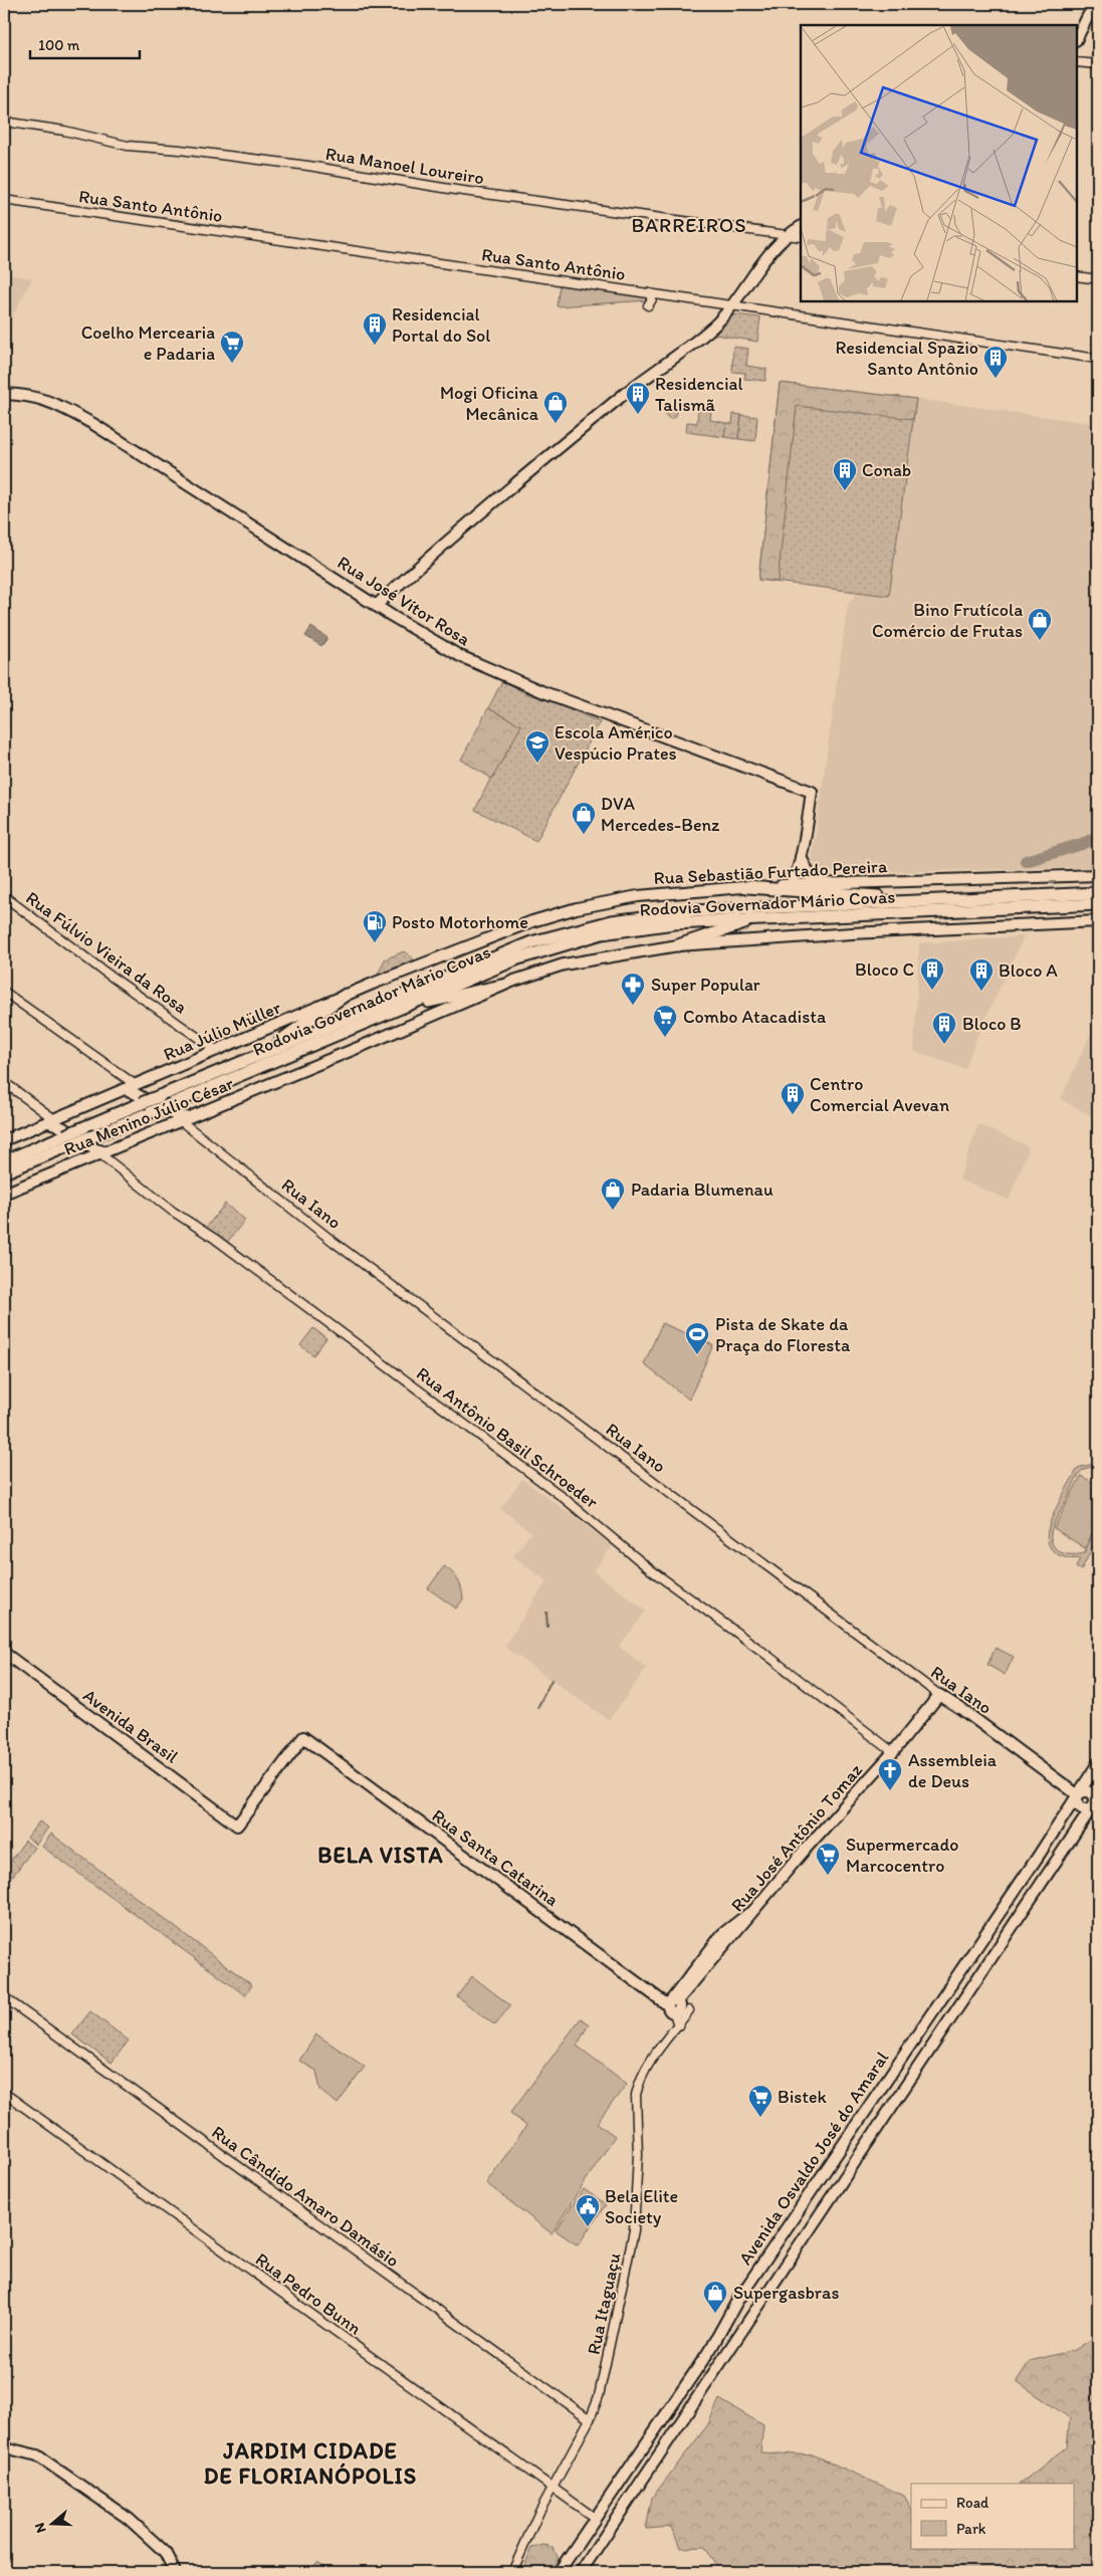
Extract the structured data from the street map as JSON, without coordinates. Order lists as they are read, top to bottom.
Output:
{
  "streets": {
    "highway": ["Rodovia Governador Mário Covas"],
    "main road": [
      "Rua José Vítor Rosa",
      "Rua Sebastião Furtado Pereira",
      "Rua Júlio Müller",
      "Rua Menino Júlio César",
      "Rua Iano",
      "Rua Antônio Basil Schroeder",
      "Avenida Brasil",
      "Rua José Antônio Tomaz",
      "Rua Santa Catarina",
      "Avenida Osvaldo José do Amaral"
    ],
    "street": [
      "Rua Manoel Loureiro",
      "Rua Santo Antônio",
      "Rua Fúlvio Vieira da Rosa",
      "Rua Cândido Amaro Damásio",
      "Rua Pedro Bunn",
      "Rua Itaguaçu"
    ]
  },
  "crossings": [
    ["Rua Sebastião Furtado Pereira", "Rua Júlio Müller"],
    ["Rodovia Governador Mário Covas", "Rua Iano"],
    ["Rodovia Governador Mário Covas", "Rua Antônio Basil Schroeder"],
    ["Rua Fúlvio Vieira da Rosa", "Rua Júlio Müller"],
    ["Rua Júlio Müller", "Rua Iano"],
    ["Rua Júlio Müller", "Rua Antônio Basil Schroeder"],
    ["Rua Menino Júlio César", "Rua Iano"],
    ["Rua Menino Júlio César", "Rua Antônio Basil Schroeder"],
    ["Rua Iano", "Rua José Antônio Tomaz"],
    ["Rua Iano", "Avenida Osvaldo José do Amaral"],
    ["Rua Antônio Basil Schroeder", "Rua José Antônio Tomaz"],
    ["Avenida Brasil", "Rua Santa Catarina"],
    ["Rua José Antônio Tomaz", "Rua Santa Catarina"],
    ["Avenida Osvaldo José do Amaral", "Rua Pedro Bunn"],
    ["Rua Cândido Amaro Damásio", "Rua Itaguaçu"],
    ["Rua Pedro Bunn", "Rua Itaguaçu"]
  ],
  "districts": ["BARREIROS", "BELA VISTA", "JARDIM CIDADE DE FLORIANÓPOLIS"],
  "places": {
    "building": [
      "Residencial Portal do Sol",
      "Residencial Spazio Santo Antônio",
      "Residencial Talismã",
      "Conab",
      "Bloco C",
      "Bloco A",
      "Bloco B",
      "Centro Comercial Avevan"
    ],
    "supermarket": [
      "Coelho Mercearia e Padaria",
      "Combo Atacadista",
      "Supermercado Marcocentro",
      "Bistek"
    ],
    "shop": [
      "Mogi Oficina Mecânica",
      "Bino Frutícola Comércio de Frutas",
      "DVA Mercedes-Benz",
      "Padaria Blumenau",
      "Supergasbras"
    ],
    "school or university": ["Escola Américo Vespúcio Prates"],
    "fuel station": ["Posto Motorhome"],
    "pharmacy": ["Super Popular"],
    "sports": ["Pista de Skate da Praça do Floresta"],
    "church": ["Assembleia de Deus"],
    "public building": ["Bela Elite Society"]
  },
  "legend": ["Road", "Park"],
  "scale_bar": "100 m",
  "north": "left"
}
